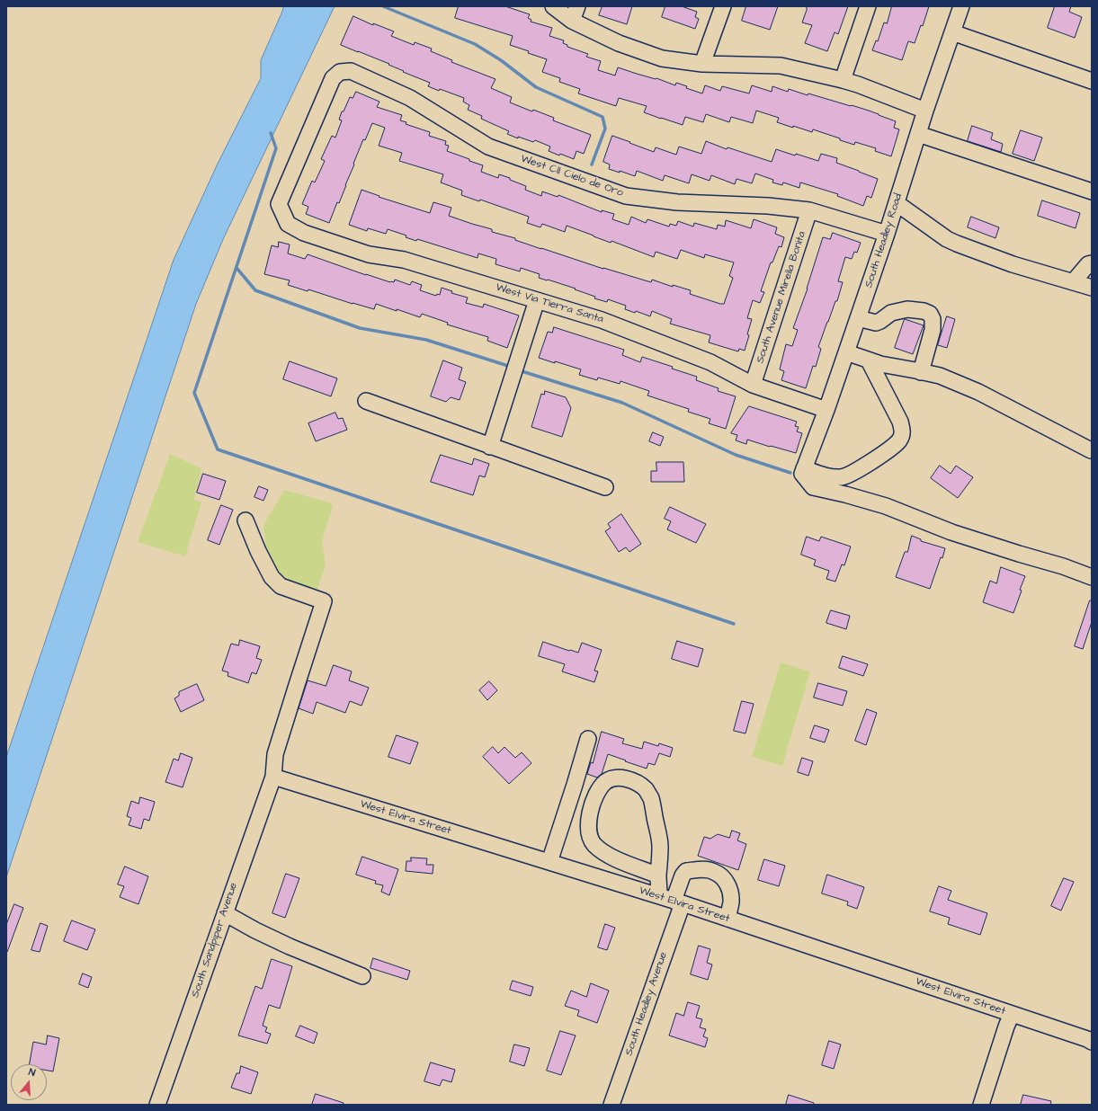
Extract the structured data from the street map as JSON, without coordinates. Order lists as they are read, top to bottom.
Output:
{
  "streets": {
    "street": [
      "West Cll Cielo de Oro",
      "South Headley Road",
      "South Avenue Mirella Bonita",
      "West Via Tierra Santa",
      "West Elvira Street",
      "South Sandpiper Avenue",
      "South Headley Avenue"
    ]
  },
  "crossings": [
    ["West Cll Cielo de Oro", "South Headley Road"],
    ["West Cll Cielo de Oro", "South Avenue Mirella Bonita"],
    ["West Cll Cielo de Oro", "West Via Tierra Santa"],
    ["South Headley Road", "West Via Tierra Santa"],
    ["South Avenue Mirella Bonita", "West Via Tierra Santa"],
    ["West Elvira Street", "South Sandpiper Avenue"],
    ["West Elvira Street", "South Headley Avenue"]
  ],
  "north": "top"
}
